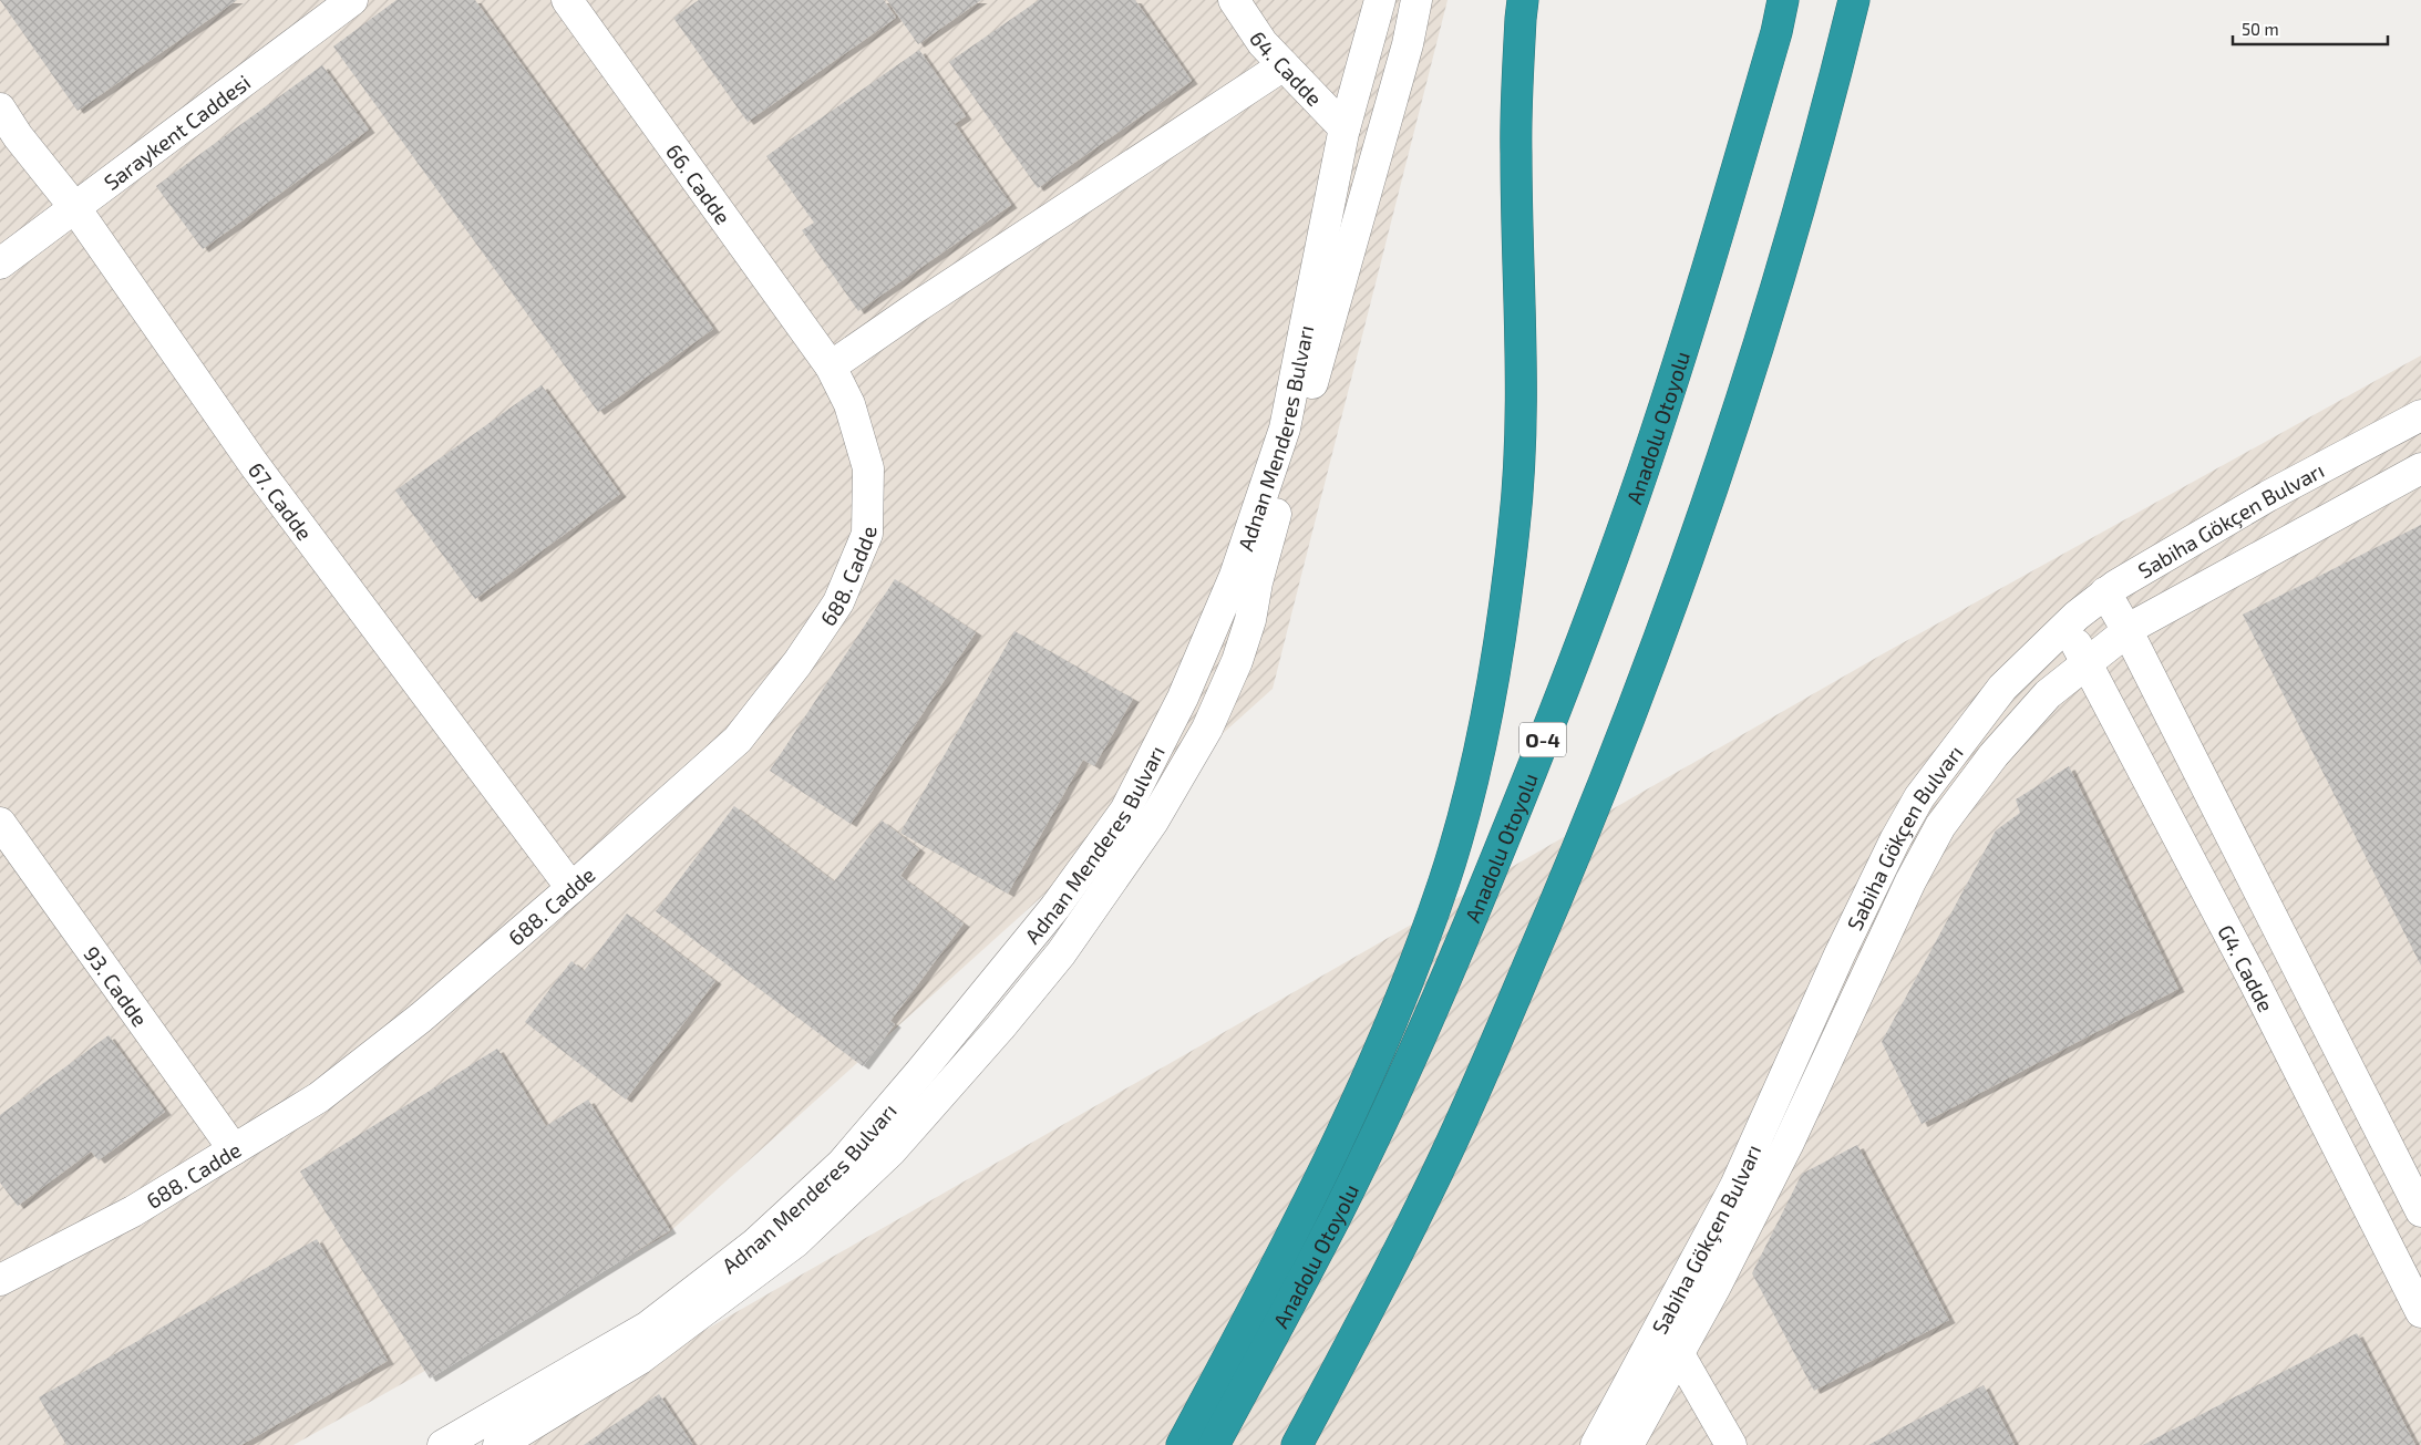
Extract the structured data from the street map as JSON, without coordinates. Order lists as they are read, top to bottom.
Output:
{
  "streets": {
    "highway": ["Anadolu Otoyolu", "O-4"],
    "street": [
      "64. Cadde",
      "Saraykent Caddesi",
      "66. Cadde",
      "Adnan Menderes Bulvarı",
      "67. Cadde",
      "Sabiha Gökçen Bulvarı",
      "688. Cadde",
      "G4. Cadde",
      "93. Cadde"
    ]
  },
  "crossings": [
    ["64. Cadde", "Adnan Menderes Bulvarı"],
    ["Saraykent Caddesi", "67. Cadde"],
    ["66. Cadde", "688. Cadde"],
    ["67. Cadde", "688. Cadde"],
    ["Sabiha Gökçen Bulvarı", "G4. Cadde"],
    ["688. Cadde", "93. Cadde"]
  ],
  "scale_bar": "50 m"
}
